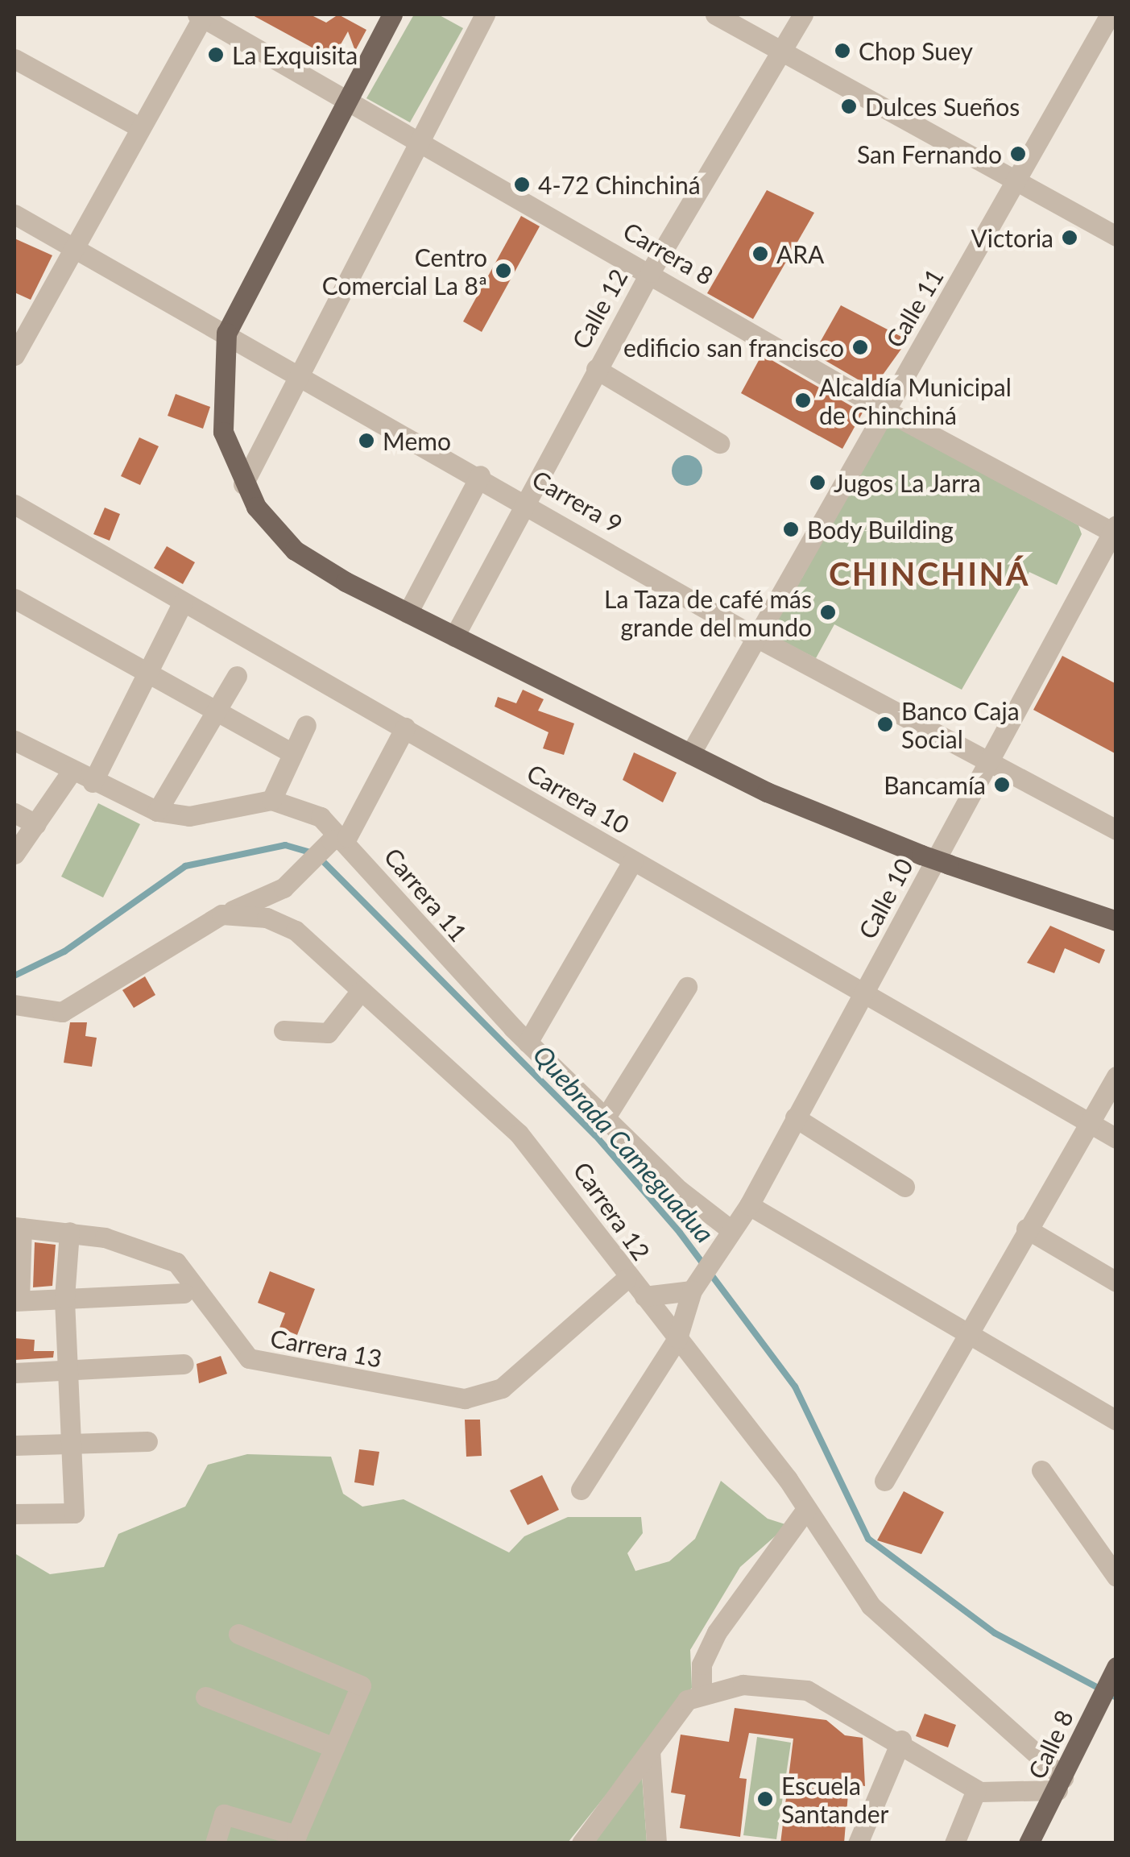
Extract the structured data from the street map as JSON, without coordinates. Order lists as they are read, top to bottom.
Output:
{
  "streets": {
    "main road": ["Calle 8"],
    "street": [
      "Carrera 8",
      "Calle 11",
      "Calle 12",
      "Carrera 9",
      "Carrera 10",
      "Carrera 11",
      "Calle 10",
      "Carrera 12",
      "Carrera 13"
    ]
  },
  "crossings": [
    ["Carrera 8", "Calle 11"],
    ["Carrera 8", "Calle 12"],
    ["Carrera 8", "Calle 10"],
    ["Calle 11", "Carrera 9"],
    ["Calle 12", "Carrera 9"],
    ["Carrera 9", "Calle 10"],
    ["Carrera 10", "Calle 10"],
    ["Carrera 11", "Calle 10"],
    ["Calle 10", "Carrera 12"],
    ["Carrera 12", "Carrera 13"],
    ["Carrera 12", "Calle 8"]
  ],
  "districts": ["CHINCHINÁ"],
  "water": ["Quebrada Cameguadua"],
  "places": [
    "Chop Suey",
    "La Exquisita",
    "Dulces Sueños",
    "San Fernando",
    "4-72 Chinchiná",
    "Victoria",
    "ARA",
    "Centro Comercial La 8ª",
    "edificio san francisco",
    "Alcaldía Municipal de Chinchiná",
    "Memo",
    "Jugos La Jarra",
    "Body Building",
    "La Taza de café más grande del mundo",
    "Banco Caja Social",
    "Bancamía",
    "Escuela Santander"
  ]
}
